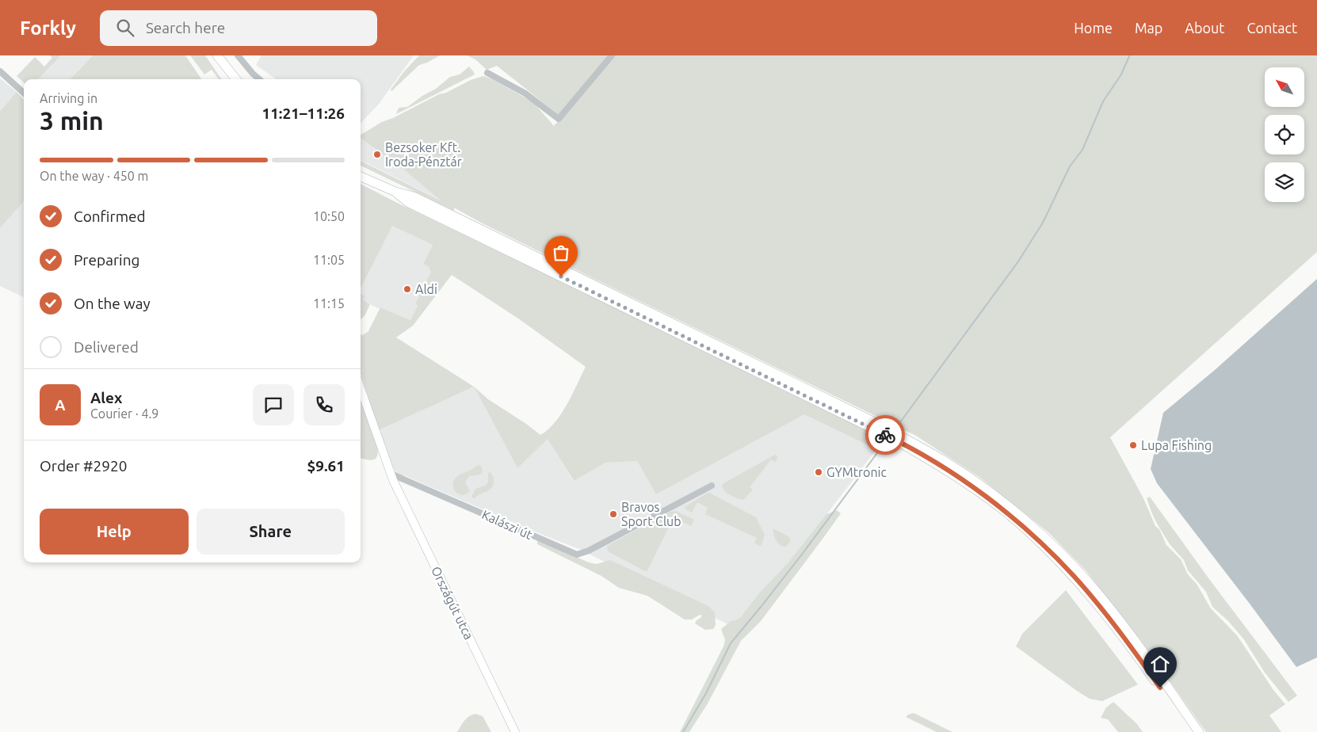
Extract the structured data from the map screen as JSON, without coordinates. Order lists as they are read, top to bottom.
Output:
{
  "streets": {
    "main road": ["Országút utca"],
    "street": ["Kalászi út"]
  },
  "crossings": [
    ["Kalászi út", "Országút utca"]
  ],
  "places": [
    "Bezsoker Kft. Iroda-Pénztár",
    "Aldi",
    "Lupa Fishing",
    "GYMtronic",
    "Bravos Sport Club"
  ],
  "north": "top left",
  "page": {
    "header": "Forkly",
    "search": "Search here",
    "nav": [
      "Home",
      "Map",
      "About",
      "Contact"
    ],
    "heading": ["3 min", "Arriving in", "11:21–11:26"],
    "panel": [
      "Alex",
      "Courier · 4.9",
      "Order #2920",
      "$9.61"
    ],
    "bar": "On the way · 450 m",
    "list": [
      ["Confirmed", "10:50"],
      ["Preparing", "11:05"],
      ["On the way", "11:15"],
      "Delivered"
    ],
    "round": "A",
    "buttons": ["Help", "Share"]
  }
}
